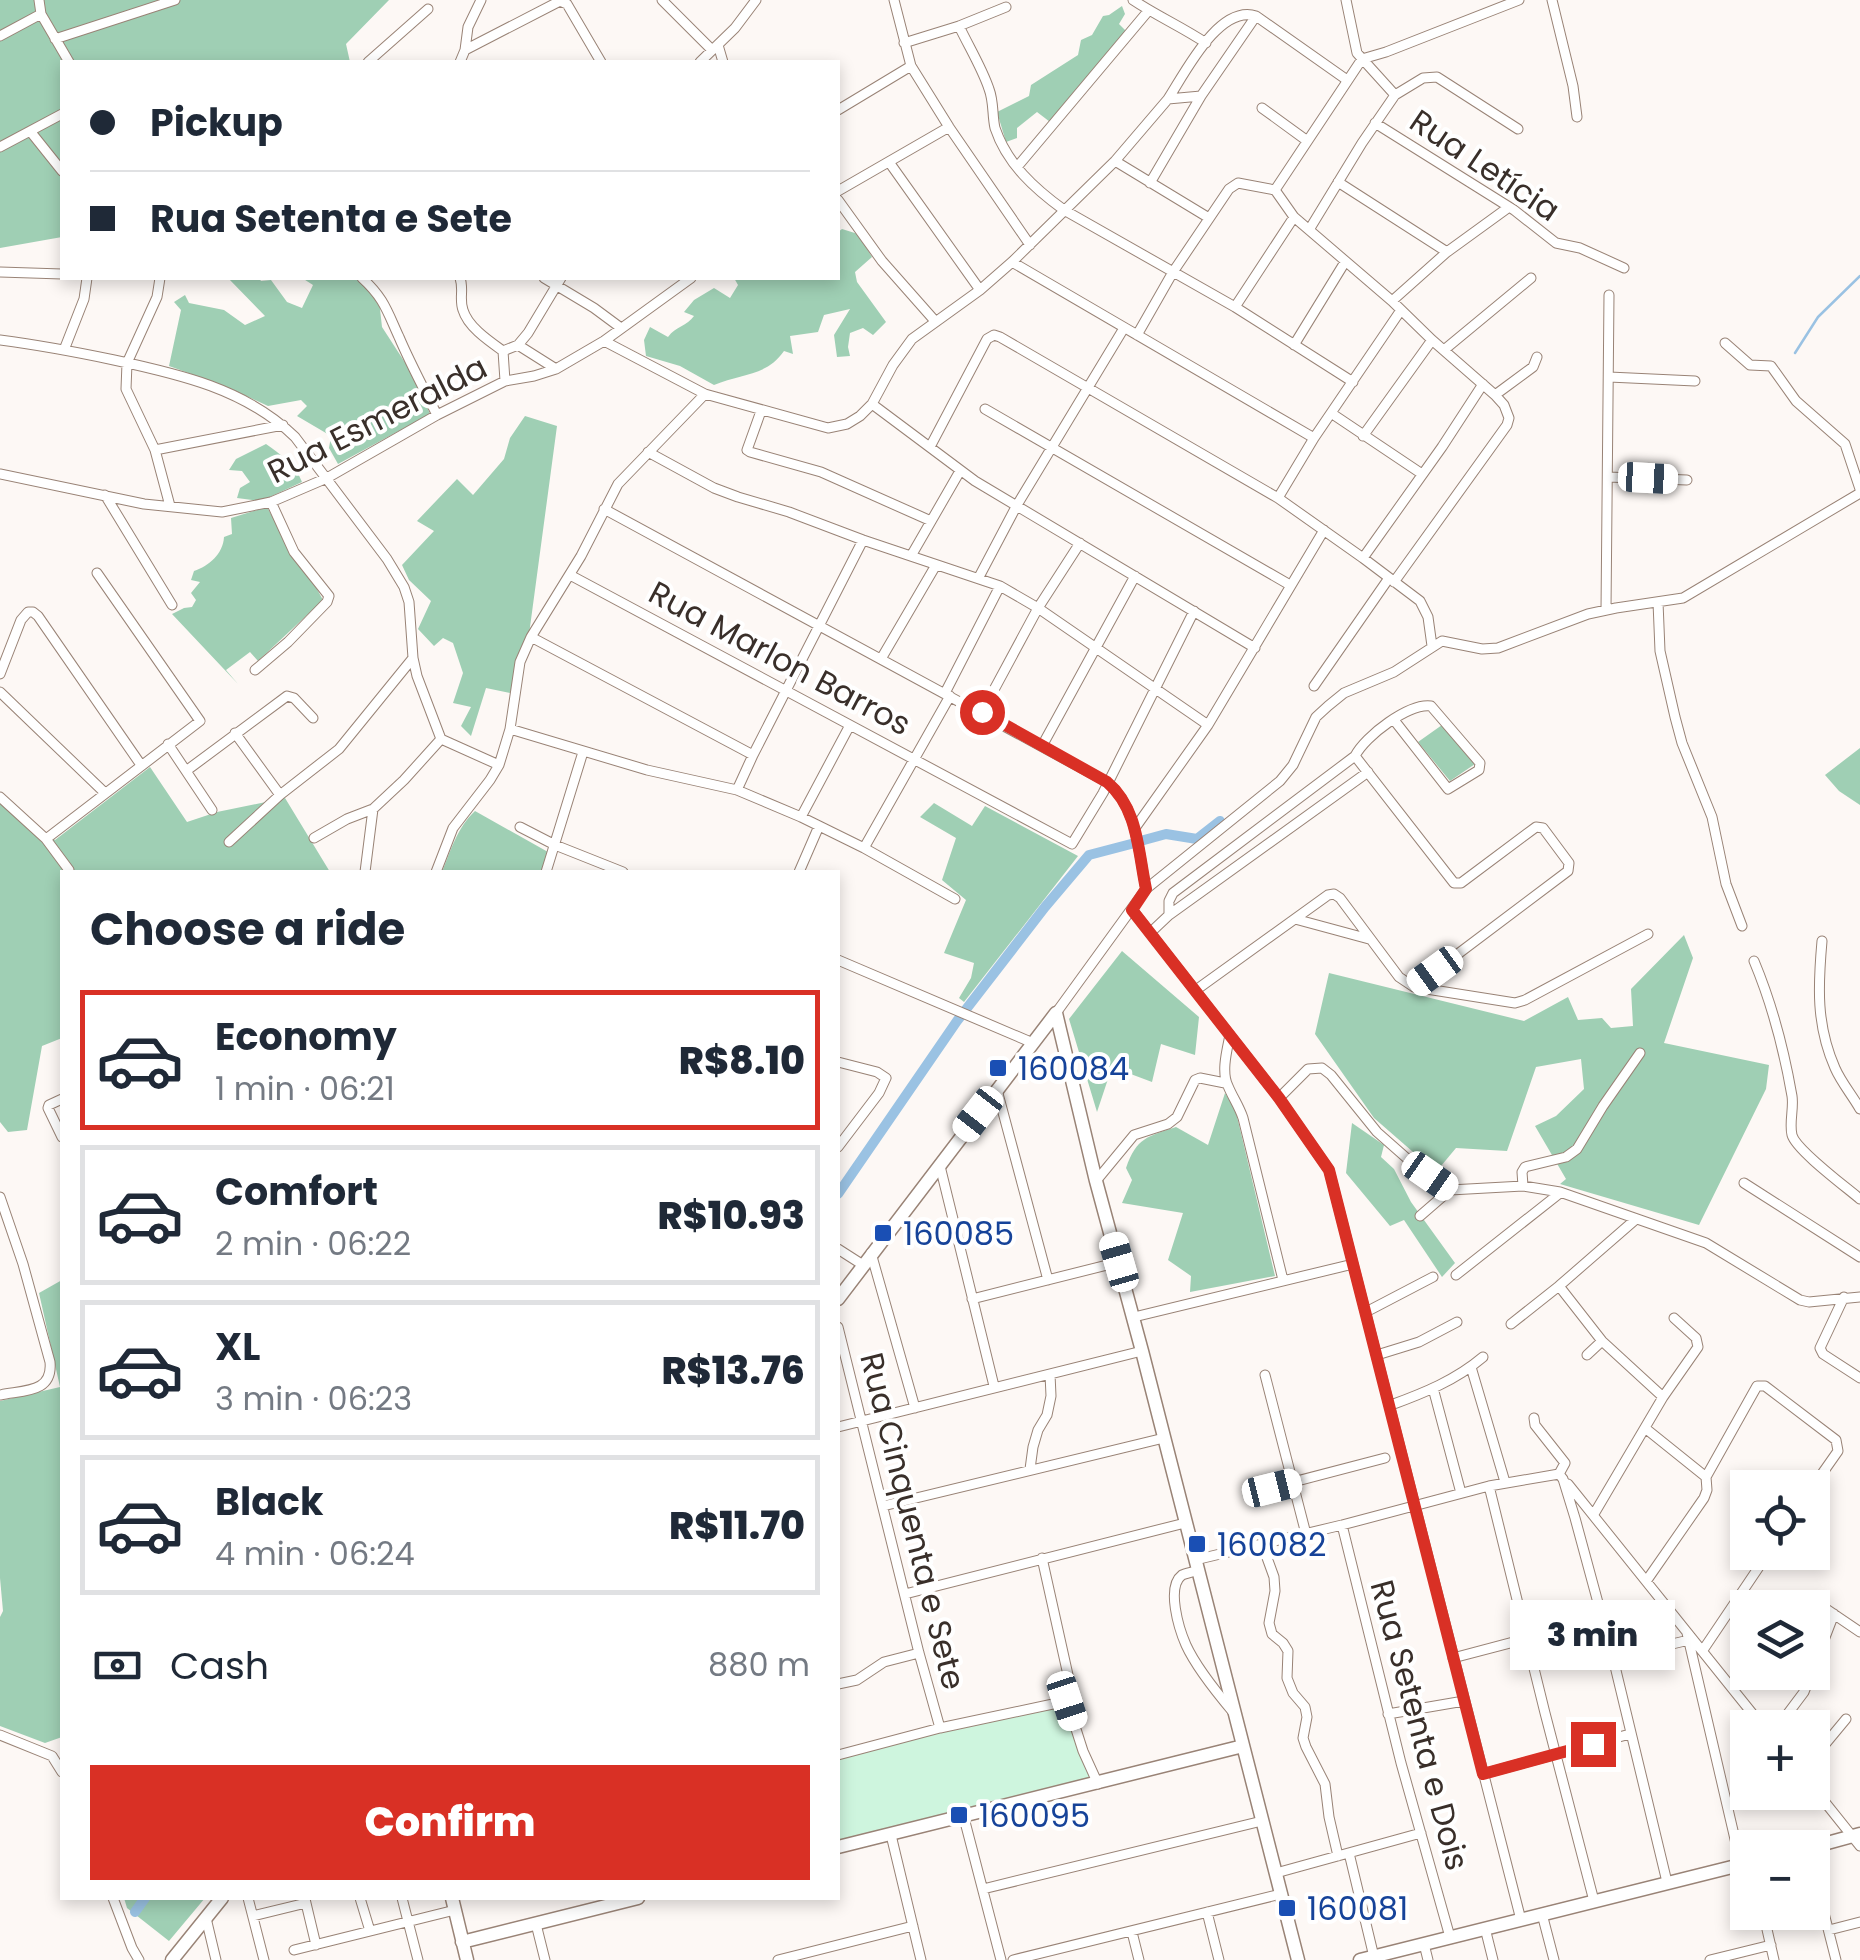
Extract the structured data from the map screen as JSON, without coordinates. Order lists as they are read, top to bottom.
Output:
{
  "streets": {
    "street": [
      "Rua Letícia",
      "Rua Esmeralda",
      "Rua Marlon Barros",
      "Rua Cinquenta e Sete",
      "Rua Setenta e Dois"
    ]
  },
  "places": {
    "transit": [
      "160084",
      "160085",
      "160082",
      "160095",
      "160081"
    ]
  },
  "page": {
    "banner": ["Pickup", "Rua Setenta e Sete"],
    "heading": "Choose a ride",
    "list": [
      {
        "name": "Economy",
        "note": "1 min · 06:21",
        "value": "R$8.10"
      },
      {
        "name": "Comfort",
        "note": "2 min · 06:22",
        "value": "R$10.93"
      },
      {
        "name": "XL",
        "note": "3 min · 06:23",
        "value": "R$13.76"
      },
      {
        "name": "Black",
        "note": "4 min · 06:24",
        "value": "R$11.70"
      }
    ],
    "map_buttons": ["+", "−"],
    "bubble": "3 min",
    "pay": ["Cash", "880 m"],
    "buttons": "Confirm"
  }
}
